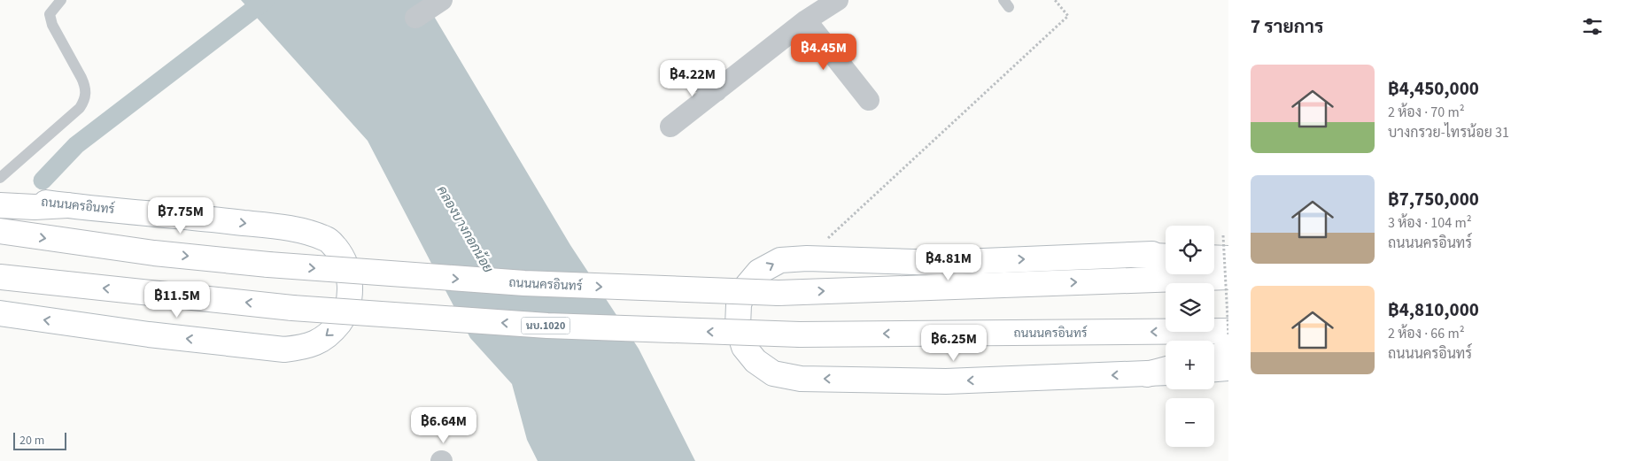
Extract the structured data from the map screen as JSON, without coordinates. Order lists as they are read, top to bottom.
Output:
{
  "streets": {
    "main road": ["ถนนนครอินทร์", "นบ.1020"]
  },
  "water": ["คลองบางกอกน้อย"],
  "scale_bar": "20 m",
  "page": {
    "heading": "7 รายการ",
    "price": [
      "฿4.45M",
      "฿4.22M",
      "฿7.75M",
      "฿4.81M",
      "฿11.5M",
      "฿6.25M",
      "฿6.64M"
    ],
    "list": [
      {
        "name": "฿4,450,000",
        "note": "2 ห้อง · 70 m² · บางกรวย-ไทรน้อย 31"
      },
      {
        "name": "฿7,750,000",
        "note": "3 ห้อง · 104 m² · ถนนนครอินทร์"
      },
      {
        "name": "฿4,810,000",
        "note": "2 ห้อง · 66 m² · ถนนนครอินทร์"
      }
    ],
    "map_buttons": ["+", "−"],
    "scale": "20 m"
  }
}
